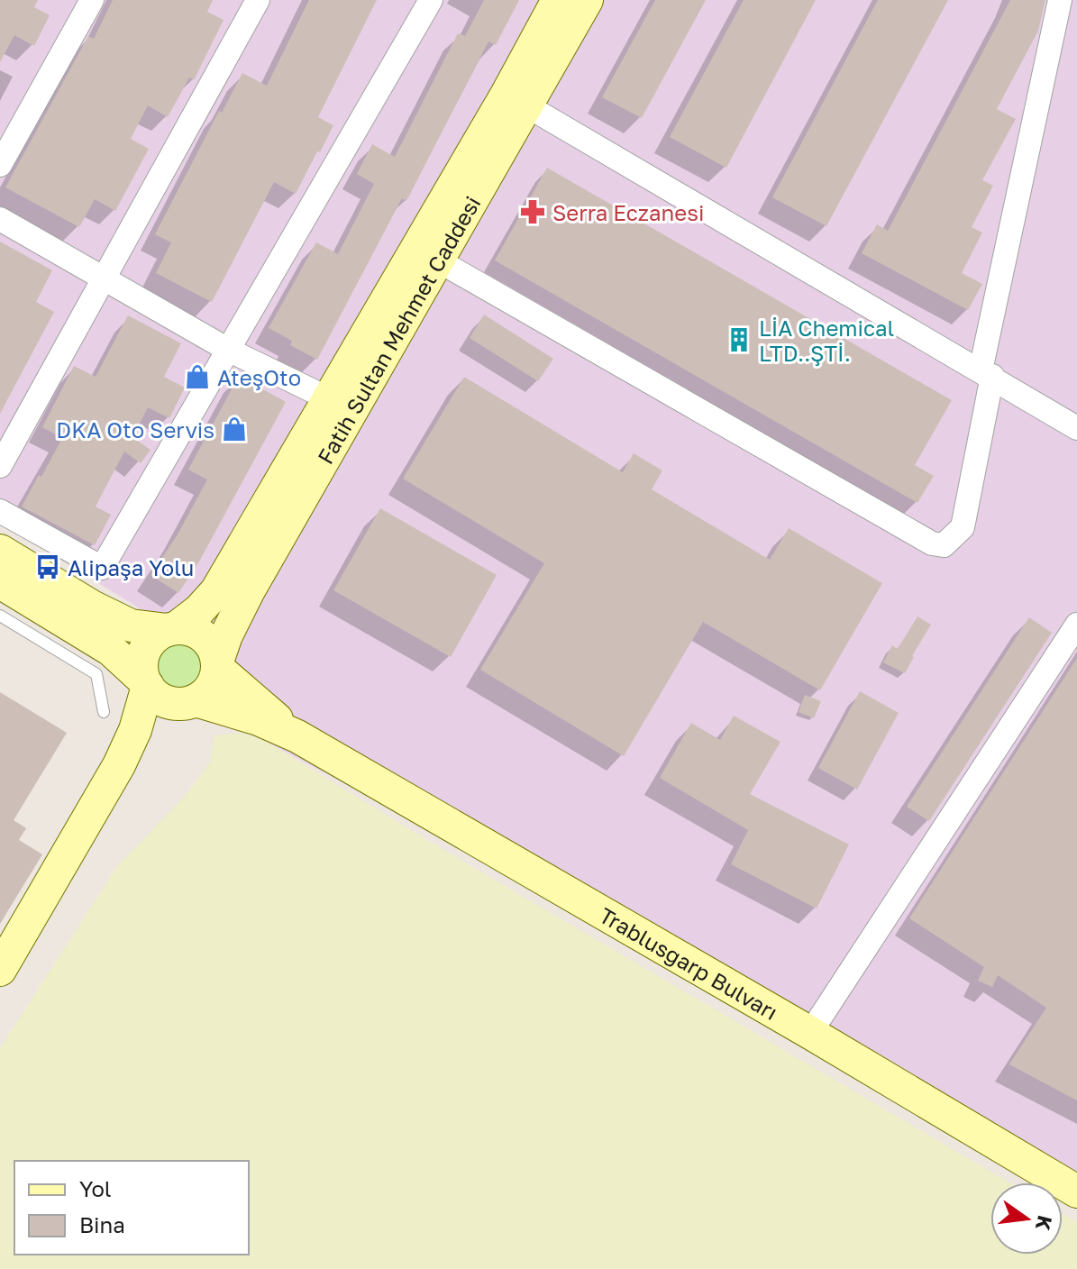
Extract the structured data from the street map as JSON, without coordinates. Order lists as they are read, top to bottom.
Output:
{
  "streets": {
    "main road": ["Fatih Sultan Mehmet Caddesi", "Trablusgarp Bulvarı"]
  },
  "crossings": [
    ["Fatih Sultan Mehmet Caddesi", "Trablusgarp Bulvarı"]
  ],
  "places": {
    "pharmacy": ["Serra Eczanesi"],
    "building": ["LİA Chemical LTD..ŞTİ."],
    "shop": ["AteşOto", "DKA Oto Servis"],
    "bus stop": ["Alipaşa Yolu"]
  },
  "legend": ["Yol", "Bina"],
  "north": "right"
}
